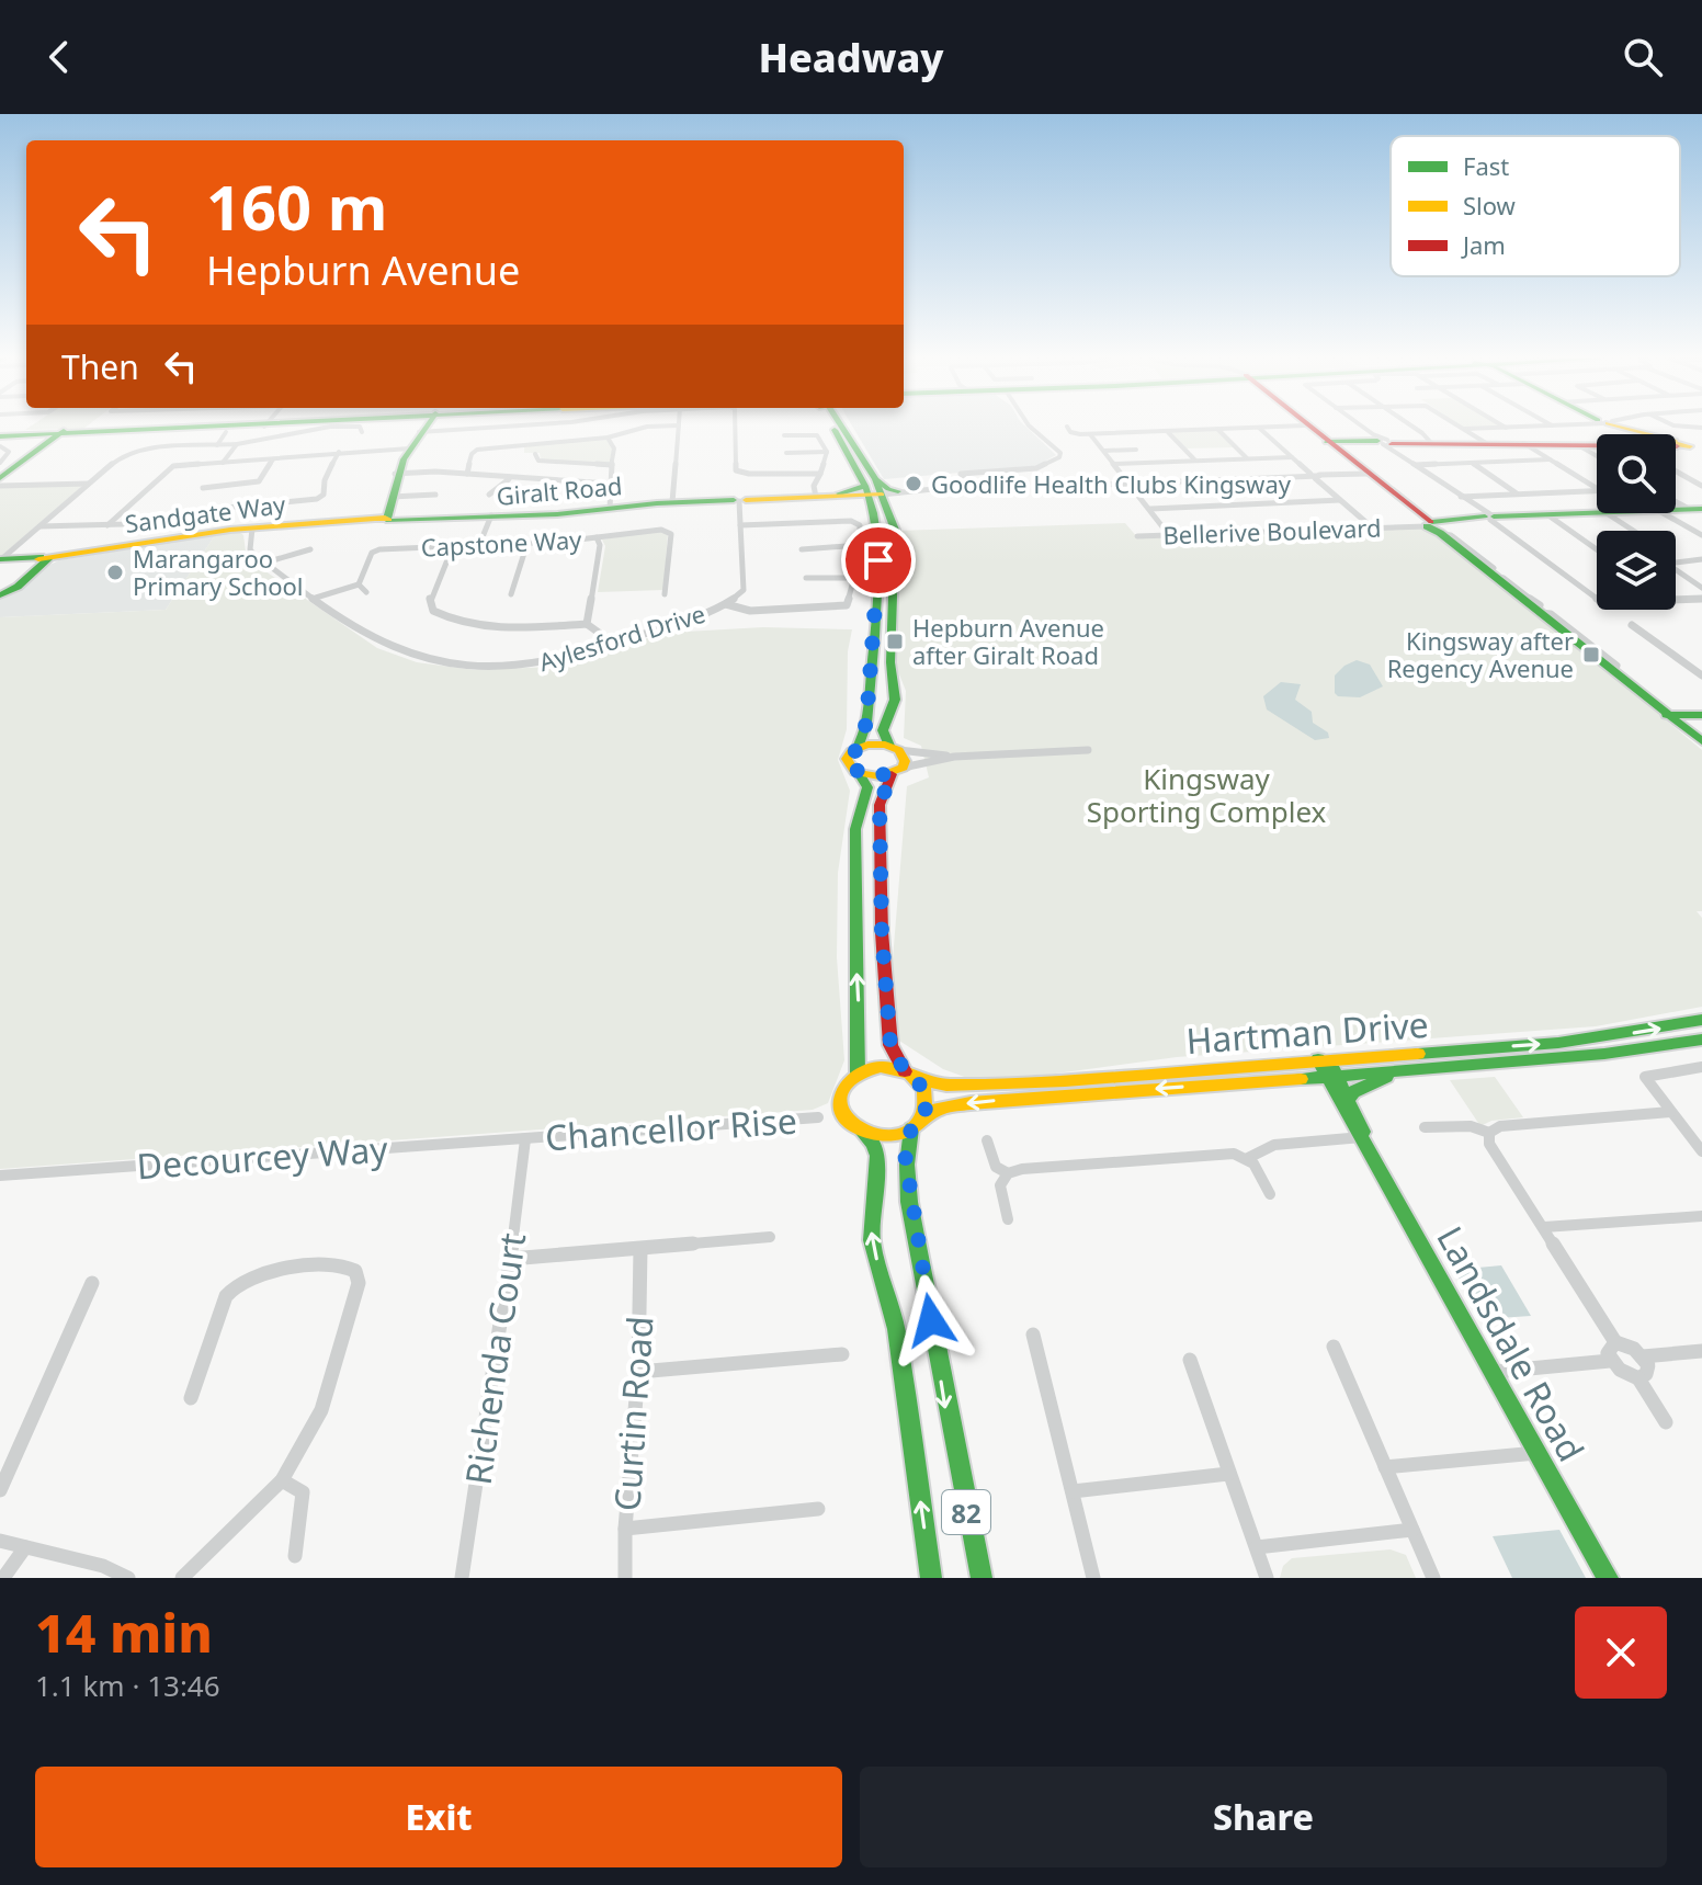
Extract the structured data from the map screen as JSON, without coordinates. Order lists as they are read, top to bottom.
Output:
{
  "streets": {
    "main road": [
      "Giralt Road",
      "Hartman Drive",
      "Landsdale Road",
      "82"
    ],
    "street": [
      "Sandgate Way",
      "Bellerive Boulevard",
      "Capstone Way",
      "Aylesford Drive",
      "Chancellor Rise",
      "Decourcey Way",
      "Richenda Court",
      "Curtin Road"
    ]
  },
  "crossings": [
    ["Giralt Road", "Aylesford Drive"],
    ["Giralt Road", "82"],
    ["Hartman Drive", "Landsdale Road"],
    ["Hartman Drive", "82"],
    ["Chancellor Rise", "Decourcey Way"],
    ["Chancellor Rise", "Richenda Court"],
    ["Decourcey Way", "Richenda Court"]
  ],
  "parks": ["Kingsway Sporting Complex"],
  "places": {
    "other": ["Goodlife Health Clubs Kingsway", "Marangaroo Primary School"],
    "transit": ["Hepburn Avenue after Giralt Road", "Kingsway after Regency Avenue"]
  },
  "legend": ["Fast", "Slow", "Jam"],
  "page": {
    "header": "Headway",
    "turn": ["160 m", "Hepburn Avenue"],
    "then": "Then",
    "heading": ["14 min", "1.1 km · 13:46"],
    "buttons": ["Exit", "Share"]
  }
}
